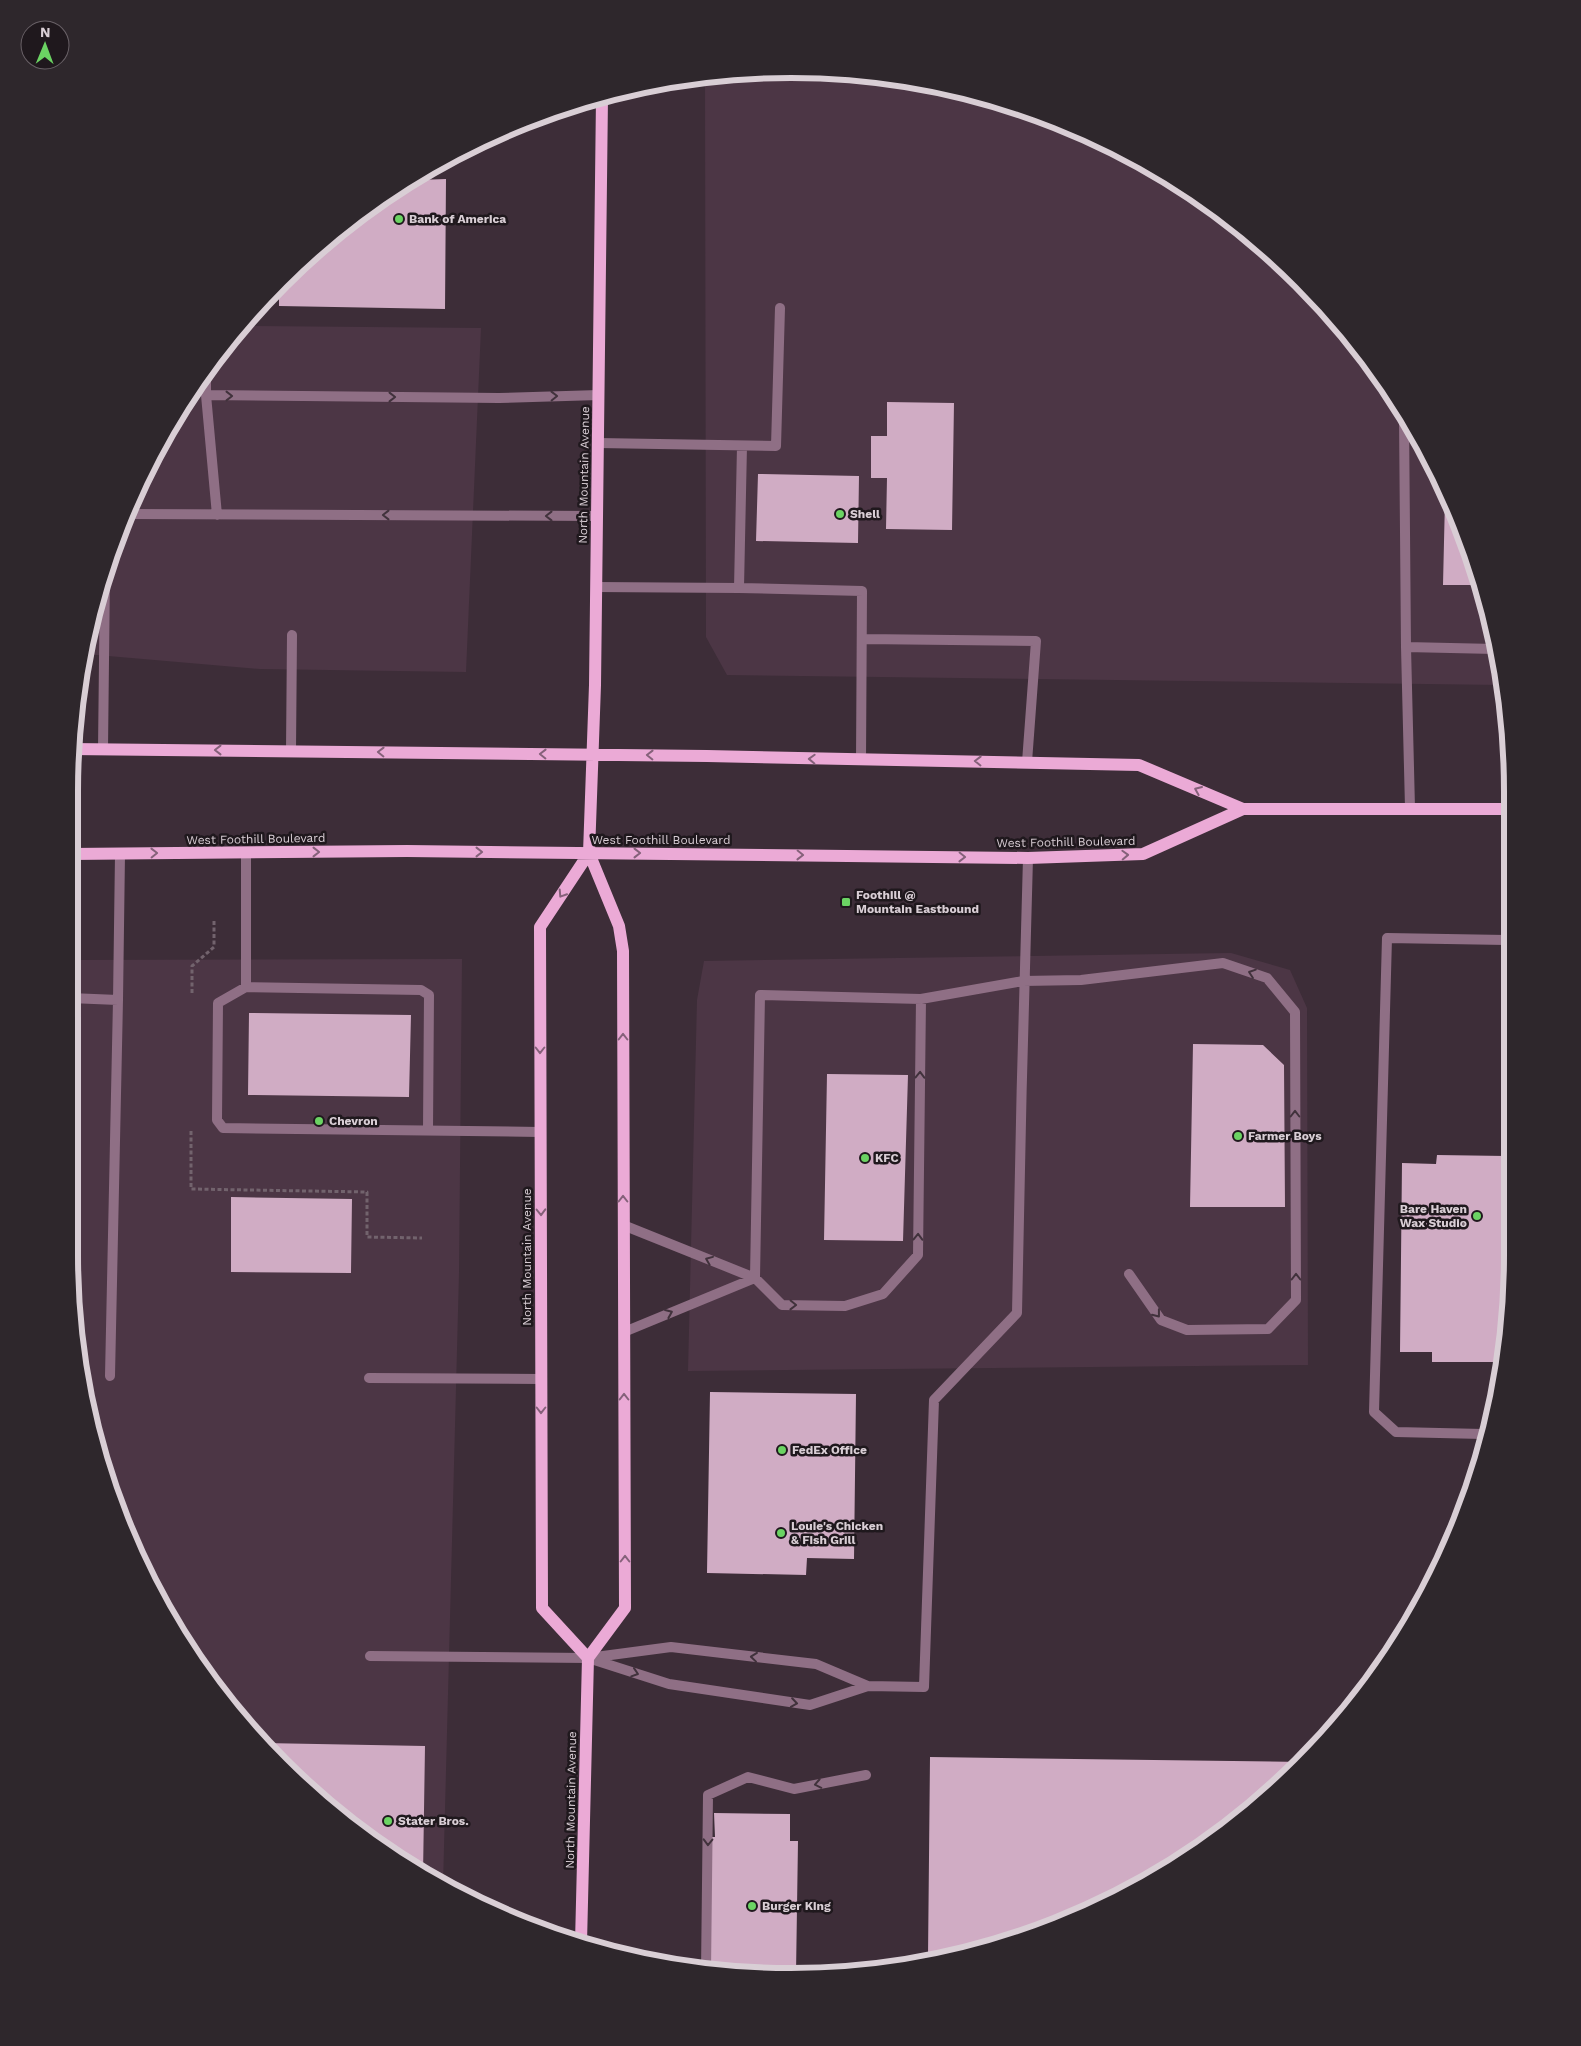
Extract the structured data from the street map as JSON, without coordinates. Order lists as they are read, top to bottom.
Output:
{
  "streets": {
    "main road": ["North Mountain Avenue", "West Foothill Boulevard"]
  },
  "crossings": [
    ["North Mountain Avenue", "West Foothill Boulevard"]
  ],
  "places": {
    "other": [
      "Bank of America",
      "Shell",
      "Chevron",
      "Farmer Boys",
      "KFC",
      "Bare Haven Wax Studio",
      "FedEx Office",
      "Louie's Chicken & Fish Grill",
      "Stater Bros.",
      "Burger King"
    ],
    "transit": ["Foothill @ Mountain Eastbound"]
  },
  "north": "top"
}
